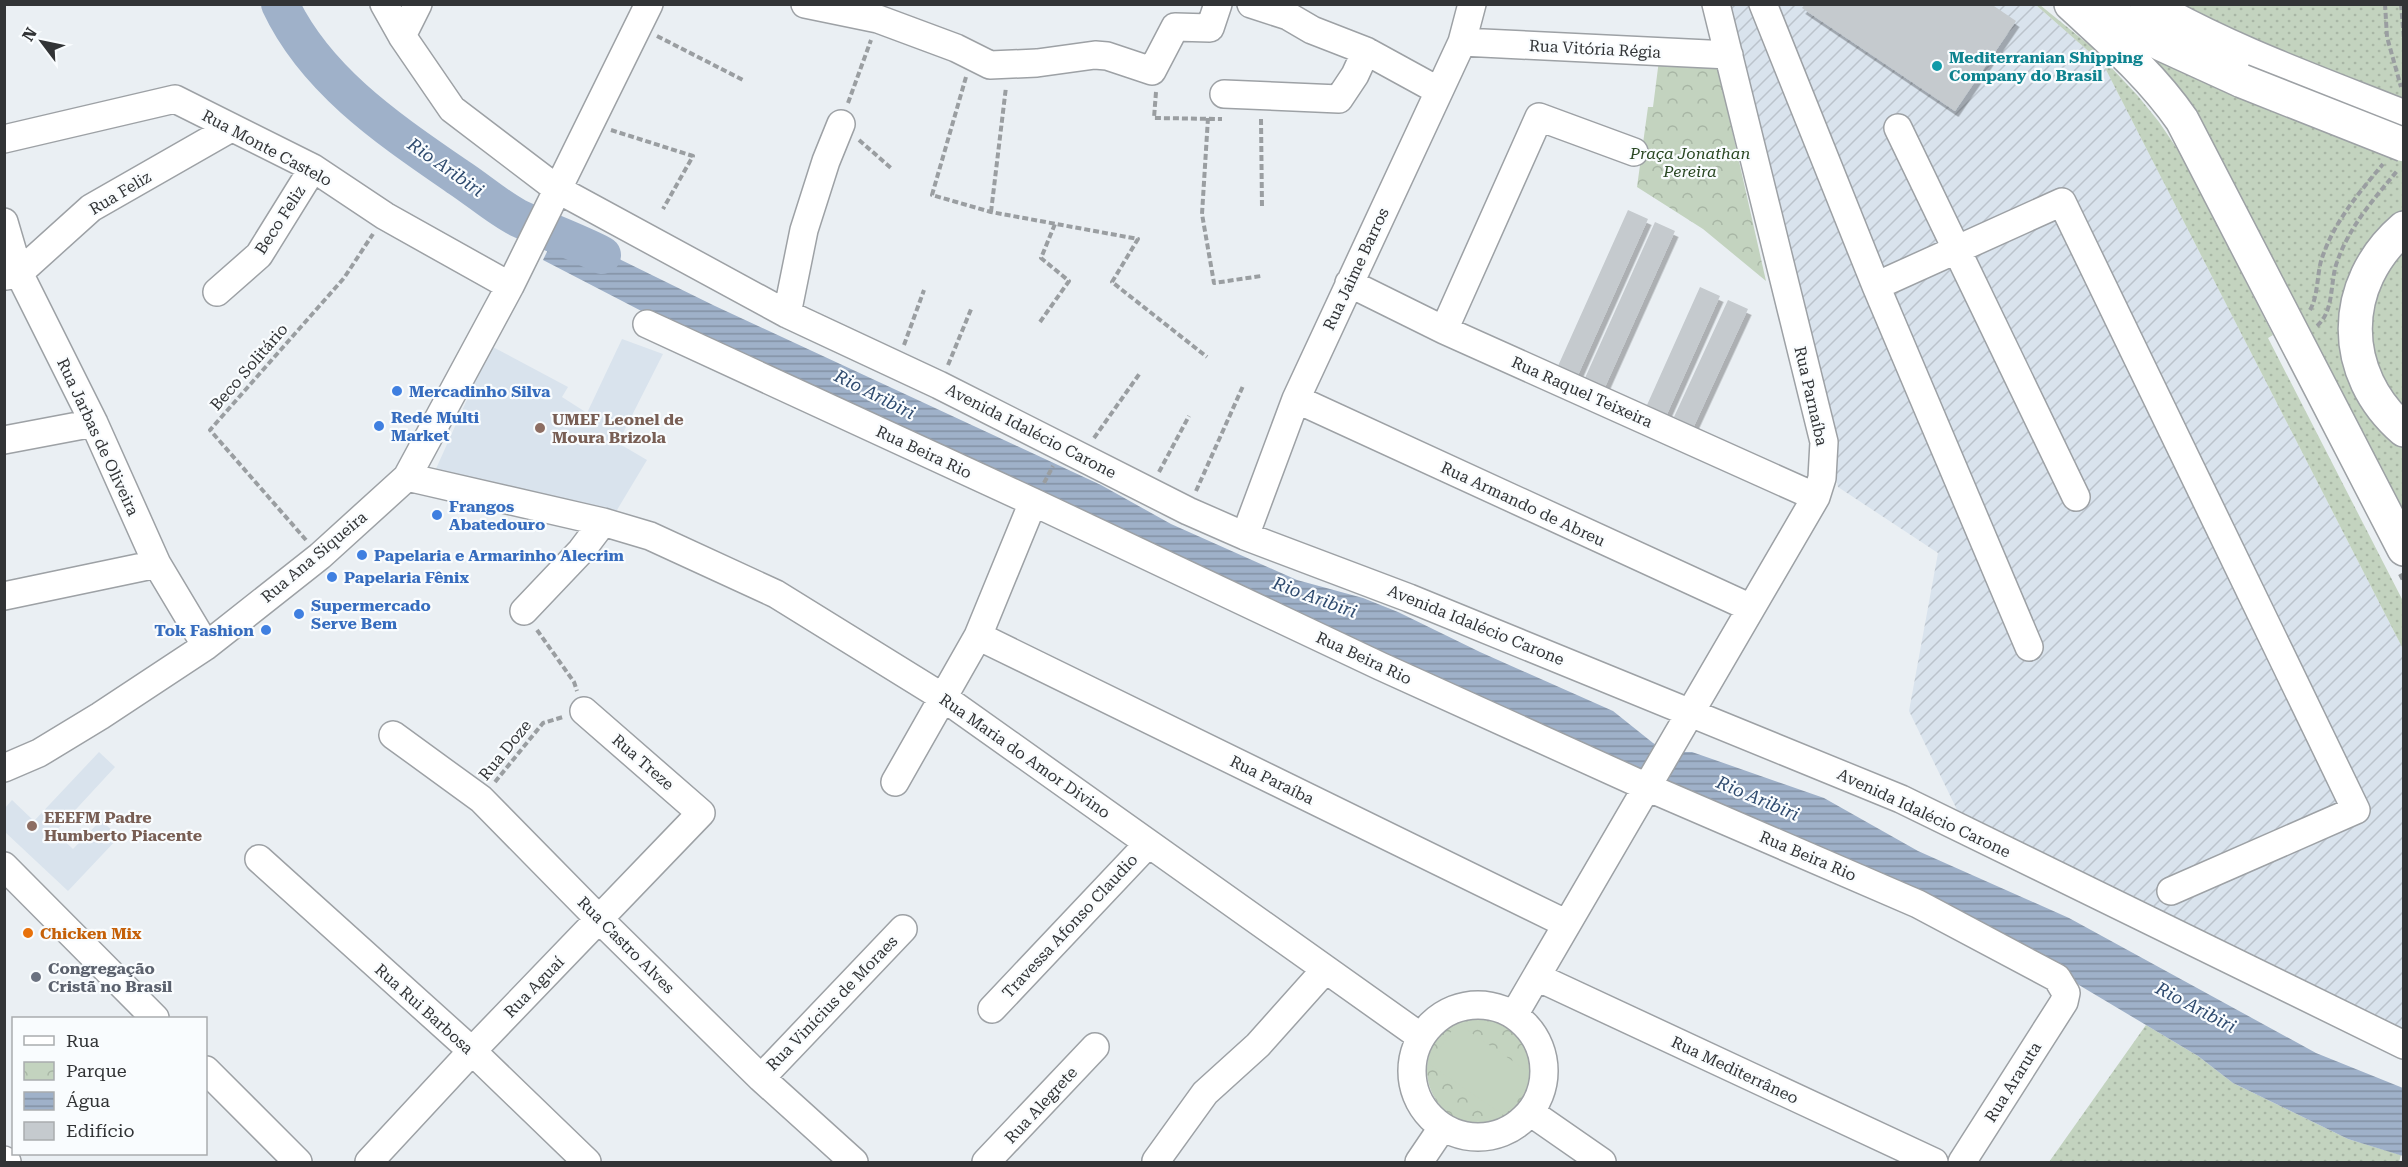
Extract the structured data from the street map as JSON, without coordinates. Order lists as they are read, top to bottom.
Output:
{
  "streets": {
    "street": [
      "Rua Vitória Régia",
      "Rua Monte Castelo",
      "Rua Feliz",
      "Beco Feliz",
      "Rua Jaime Barros",
      "Rua Raquel Teixeira",
      "Rua Parnaíba",
      "Avenida Idalécio Carone",
      "Rua Jarbas de Oliveira",
      "Rua Beira Rio",
      "Rua Armando de Abreu",
      "Rua Ana Siqueira",
      "Rua Maria do Amor Divino",
      "Rua Treze",
      "Rua Paraíba",
      "Travessa Afonso Claudio",
      "Rua Castro Alves",
      "Rua Aguaí",
      "Rua Vinícius de Moraes",
      "Rua Rui Barbosa",
      "Rua Mediterrâneo",
      "Rua Araruta",
      "Rua Alegrete"
    ],
    "path": ["Beco Solitário", "Rua Doze"]
  },
  "crossings": [
    ["Rua Vitória Régia", "Rua Jaime Barros"],
    ["Rua Vitória Régia", "Rua Parnaíba"],
    ["Rua Monte Castelo", "Rua Feliz"],
    ["Rua Monte Castelo", "Beco Feliz"],
    ["Rua Monte Castelo", "Beco Solitário"],
    ["Rua Monte Castelo", "Rua Ana Siqueira"],
    ["Rua Feliz", "Rua Jarbas de Oliveira"],
    ["Rua Jaime Barros", "Rua Raquel Teixeira"],
    ["Rua Jaime Barros", "Avenida Idalécio Carone"],
    ["Rua Jaime Barros", "Rua Armando de Abreu"],
    ["Beco Solitário", "Rua Ana Siqueira"],
    ["Rua Raquel Teixeira", "Rua Parnaíba"],
    ["Rua Parnaíba", "Avenida Idalécio Carone"],
    ["Rua Parnaíba", "Rua Beira Rio"],
    ["Rua Parnaíba", "Rua Armando de Abreu"],
    ["Avenida Idalécio Carone", "Rua Ana Siqueira"],
    ["Rua Jarbas de Oliveira", "Rua Ana Siqueira"],
    ["Rua Beira Rio", "Rua Araruta"],
    ["Rua Ana Siqueira", "Rua Maria do Amor Divino"],
    ["Rua Doze", "Rua Treze"],
    ["Rua Doze", "Rua Castro Alves"],
    ["Rua Maria do Amor Divino", "Travessa Afonso Claudio"],
    ["Rua Treze", "Rua Aguaí"],
    ["Rua Castro Alves", "Rua Aguaí"],
    ["Rua Castro Alves", "Rua Vinícius de Moraes"],
    ["Rua Aguaí", "Rua Rui Barbosa"]
  ],
  "water": ["Rio Aribiri"],
  "parks": ["Praça Jonathan Pereira"],
  "places": [
    "Mediterranian Shipping Company do Brasil",
    "Mercadinho Silva",
    "Rede Multi Market",
    "UMEF Leonel de Moura Brizola",
    "Frangos Abatedouro",
    "Papelaria e Armarinho Alecrim",
    "Papelaria Fênix",
    "Supermercado Serve Bem",
    "Tok Fashion",
    "EEEFM Padre Humberto Piacente",
    "Chicken Mix",
    "Congregação Cristã no Brasil"
  ],
  "legend": [
    "Rua",
    "Parque",
    "Água",
    "Edifício"
  ],
  "north": "top left"
}
